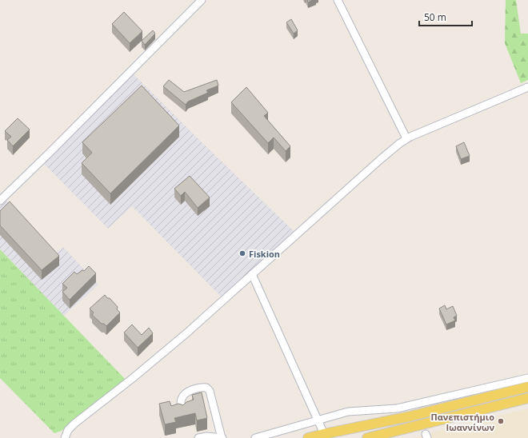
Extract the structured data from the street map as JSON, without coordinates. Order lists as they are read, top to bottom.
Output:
{
  "places": ["Fiskion", "Πανεπιστήμιο Ιωαννίνων"],
  "scale_bar": "50 m"
}
